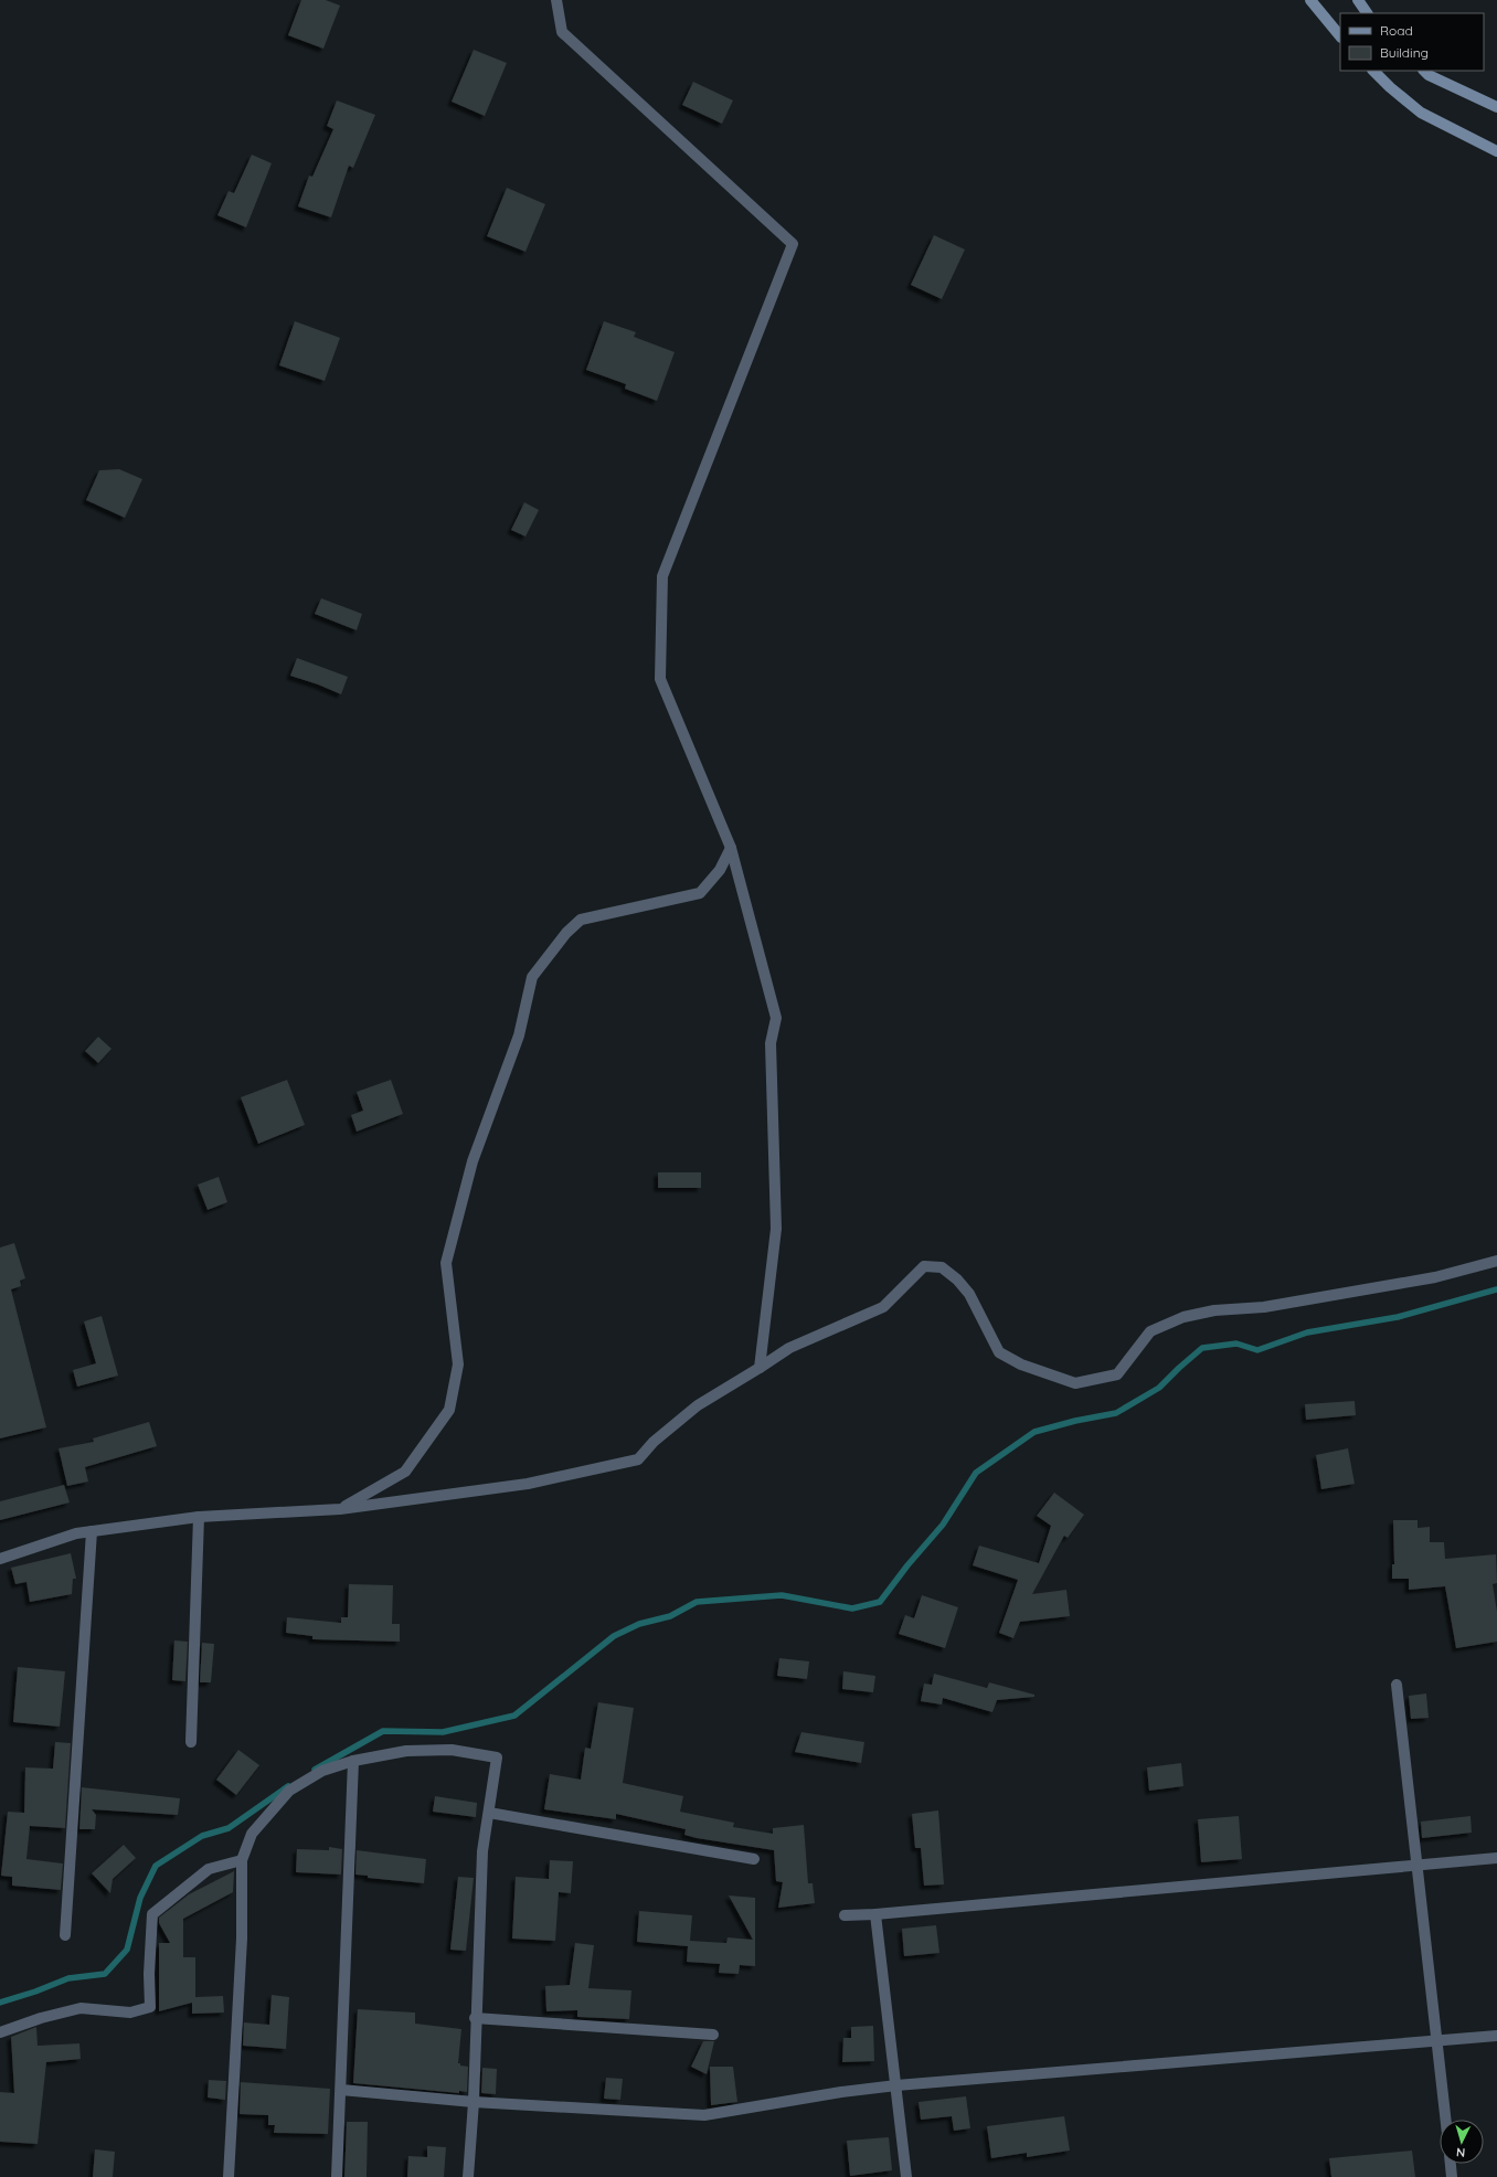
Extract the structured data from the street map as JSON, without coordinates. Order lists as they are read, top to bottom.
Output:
{
  "legend": ["Road", "Building"],
  "north": "bottom"
}
